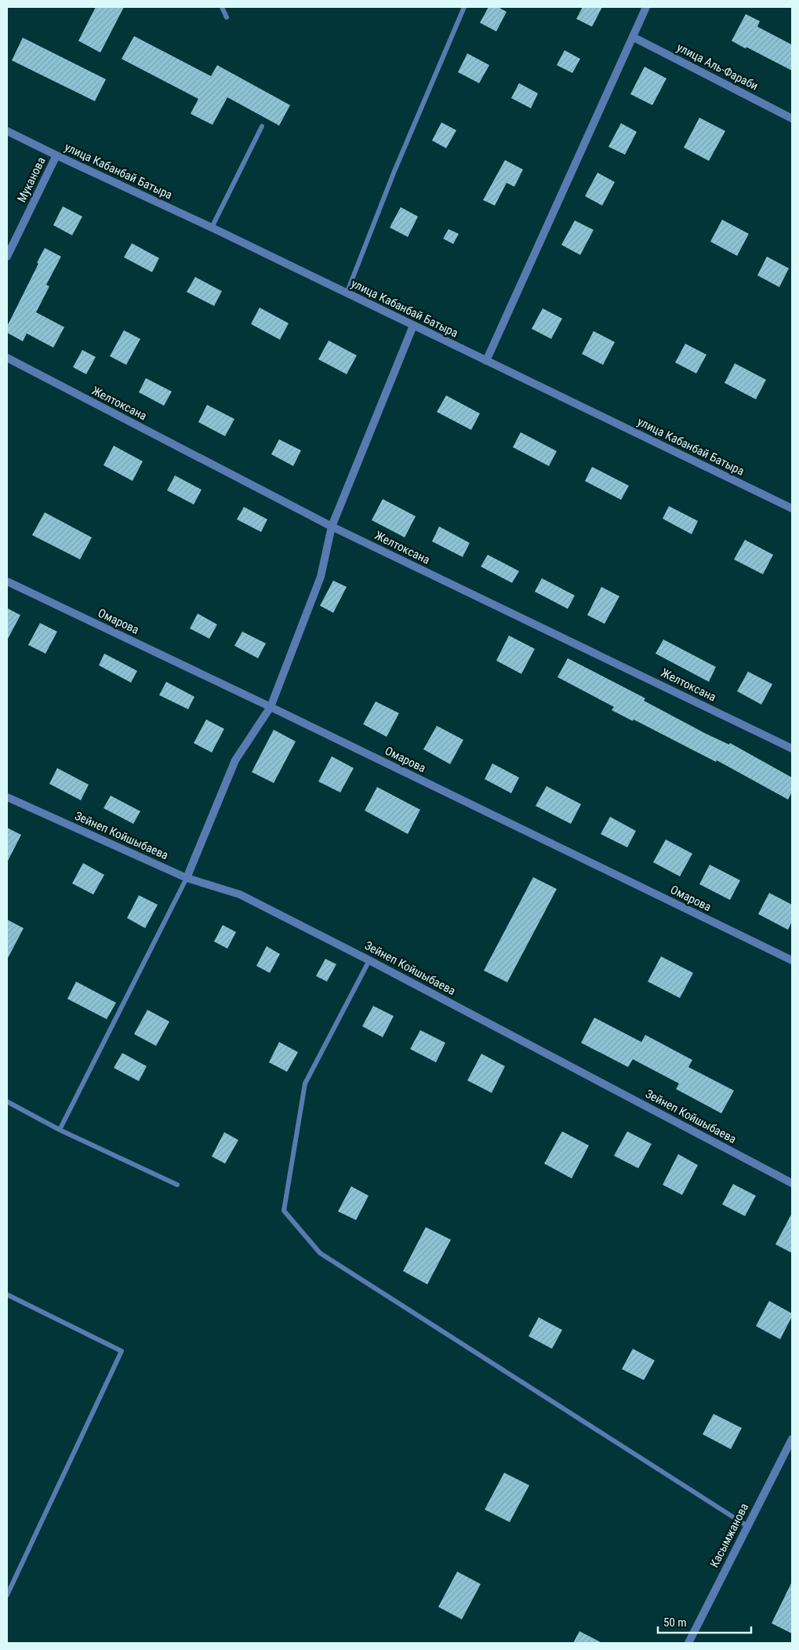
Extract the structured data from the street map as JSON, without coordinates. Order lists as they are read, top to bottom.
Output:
{
  "streets": {
    "street": [
      "улица Аль-Фараби",
      "улица Кабанбай Батыра",
      "Муканова",
      "Желтоксана",
      "Омарова",
      "Зейнеп Койшыбаева",
      "Касымжанова"
    ]
  },
  "crossings": [
    ["улица Кабанбай Батыра", "Муканова"]
  ],
  "scale_bar": "50 m"
}
